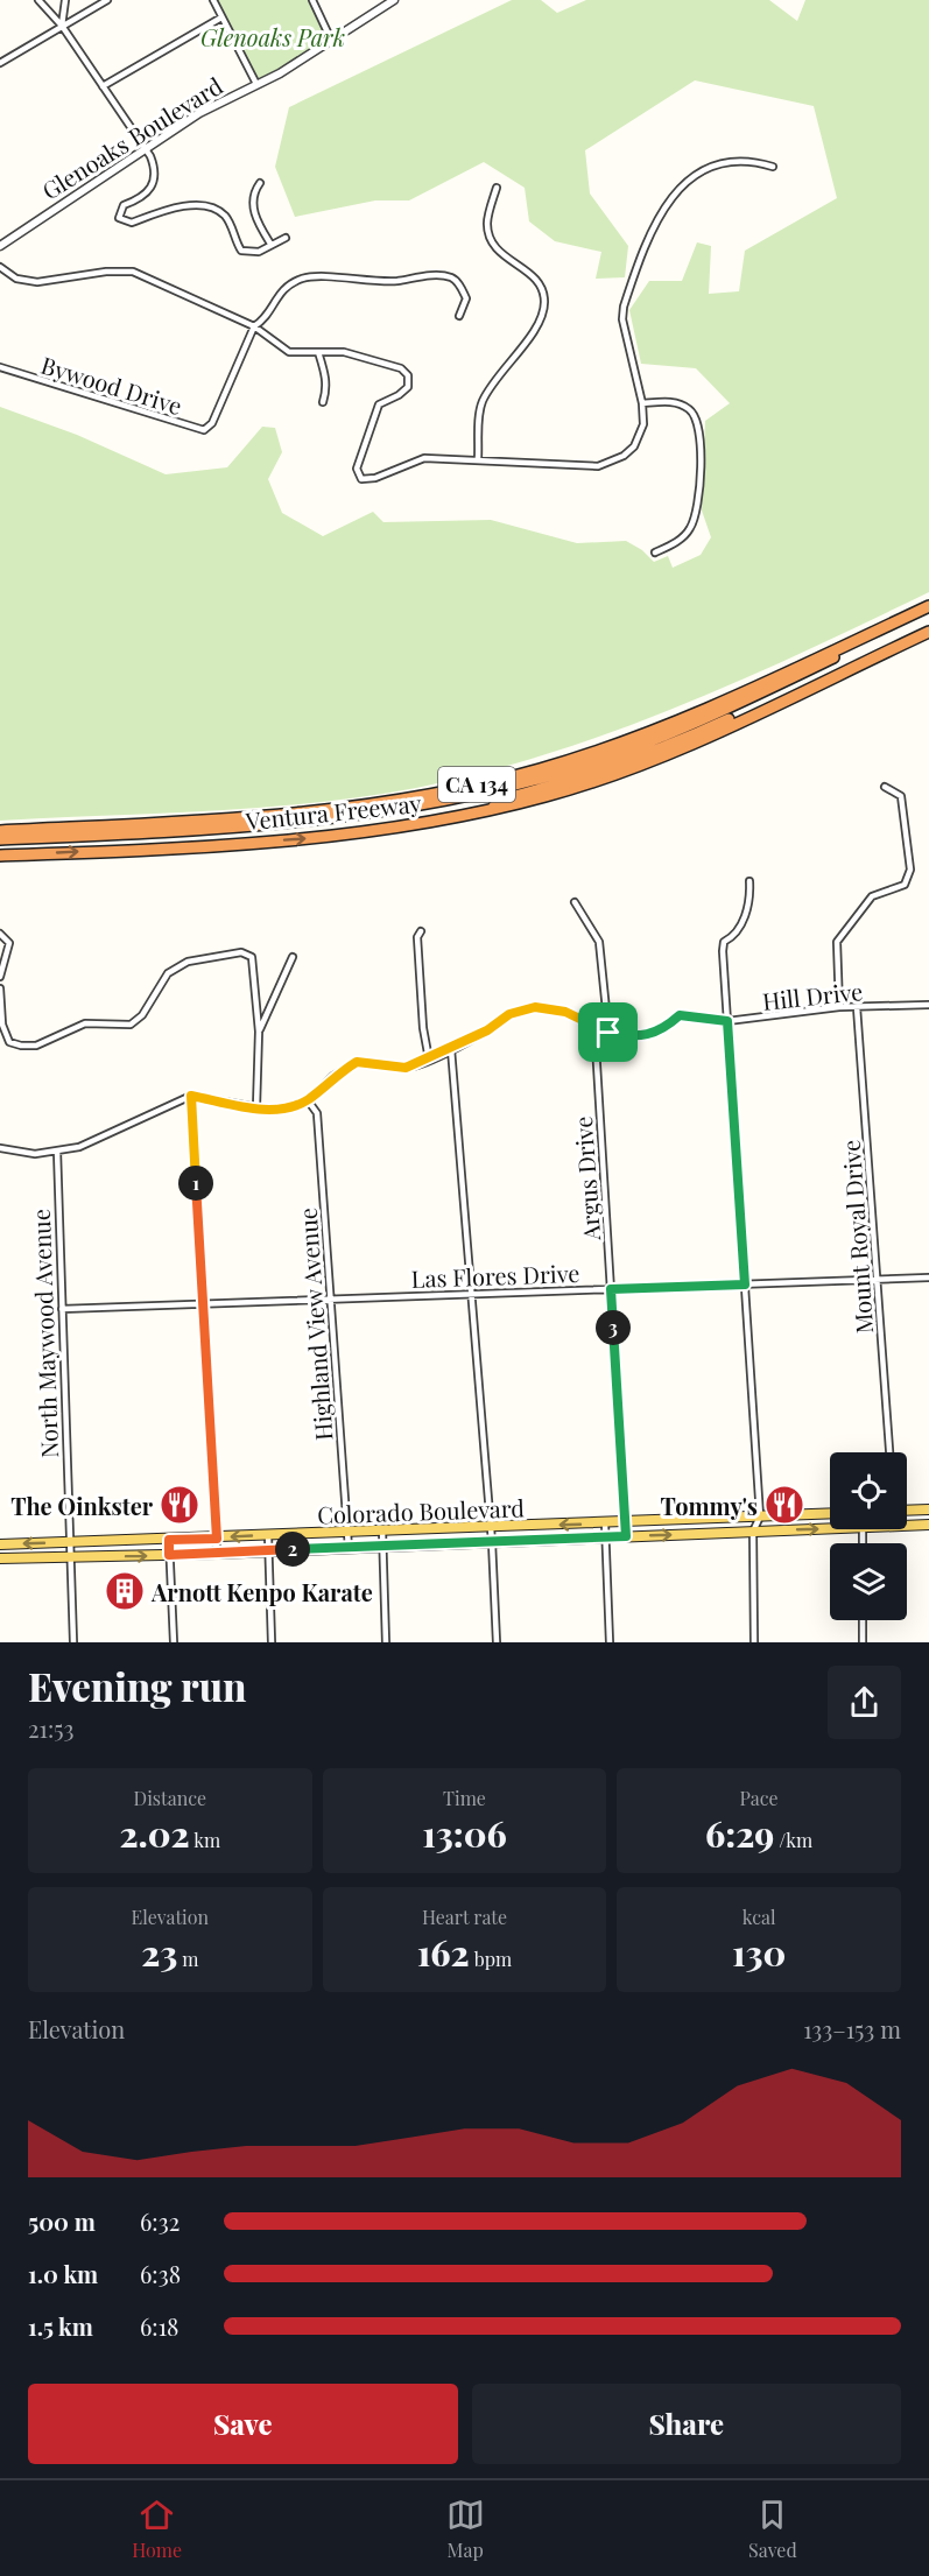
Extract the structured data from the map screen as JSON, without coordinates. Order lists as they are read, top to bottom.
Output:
{
  "streets": {
    "highway": ["CA 134", "Ventura Freeway"],
    "main road": ["Colorado Boulevard"],
    "street": [
      "Glenoaks Boulevard",
      "Bywood Drive",
      "Hill Drive",
      "Argus Drive",
      "Mount Royal Drive",
      "Las Flores Drive",
      "Highland View Avenue",
      "North Maywood Avenue"
    ]
  },
  "crossings": [
    ["Hill Drive", "Argus Drive"],
    ["Hill Drive", "Mount Royal Drive"],
    ["Hill Drive", "Highland View Avenue"],
    ["Argus Drive", "Las Flores Drive"],
    ["Argus Drive", "Colorado Boulevard"],
    ["Mount Royal Drive", "Las Flores Drive"],
    ["Las Flores Drive", "Highland View Avenue"],
    ["Las Flores Drive", "North Maywood Avenue"],
    ["Highland View Avenue", "Colorado Boulevard"],
    ["North Maywood Avenue", "Colorado Boulevard"]
  ],
  "parks": ["Glenoaks Park"],
  "places": {
    "restaurant": ["The Oinkster", "Tommy's"],
    "building": ["Arnott Kenpo Karate"]
  },
  "page": {
    "pins": ["1", "3", "2"],
    "heading": ["Evening run", "21:53"],
    "stats": [
      ["Distance", "2.02 km"],
      ["Time", "13:06"],
      ["Pace", "6:29 /km"],
      ["Elevation", "23 m"],
      ["Heart rate", "162 bpm"],
      ["kcal", "130"]
    ],
    "chart": ["Elevation", "133–153 m"],
    "list": [
      {
        "name": "500 m",
        "note": "6:32"
      },
      {
        "name": "1.0 km",
        "note": "6:38"
      },
      {
        "name": "1.5 km",
        "note": "6:18"
      }
    ],
    "buttons": ["Save", "Share"],
    "tabs": ["Home", "Map", "Saved"]
  }
}
